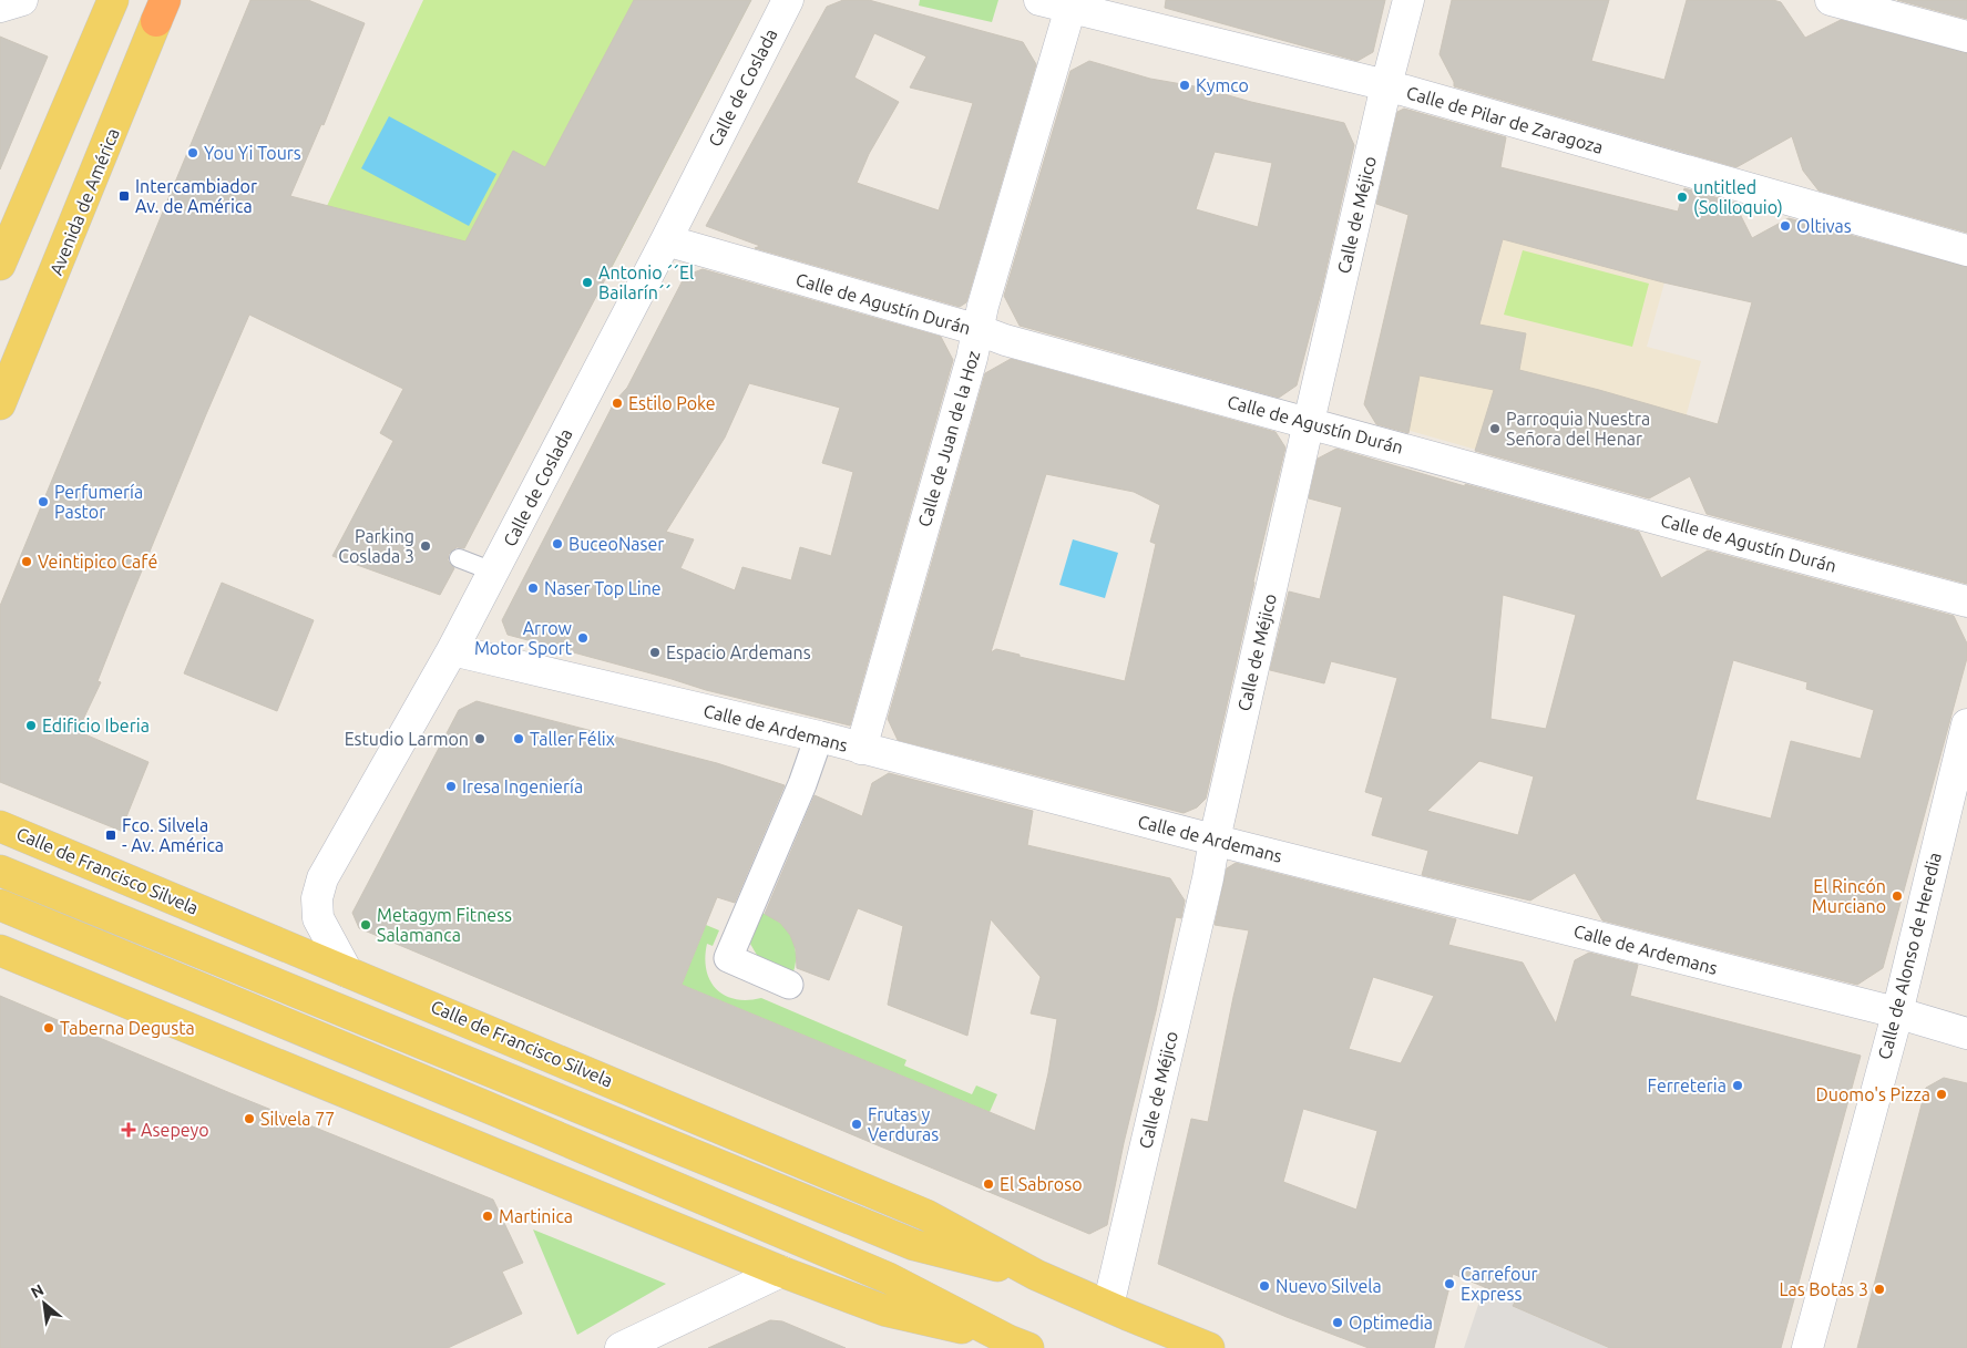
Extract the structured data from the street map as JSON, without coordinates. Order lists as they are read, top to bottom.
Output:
{
  "streets": {
    "main road": ["Avenida de América", "Calle de Francisco Silvela"],
    "street": [
      "Calle de Coslada",
      "Calle de Pilar de Zaragoza",
      "Calle de Méjico",
      "Calle de Agustín Durán",
      "Calle de Juan de la Hoz",
      "Calle de Ardemans",
      "Calle de Alonso de Heredia"
    ]
  },
  "crossings": [
    ["Calle de Coslada", "Calle de Agustín Durán"],
    ["Calle de Coslada", "Calle de Ardemans"],
    ["Calle de Coslada", "Calle de Francisco Silvela"],
    ["Calle de Pilar de Zaragoza", "Calle de Méjico"],
    ["Calle de Pilar de Zaragoza", "Calle de Juan de la Hoz"],
    ["Calle de Méjico", "Calle de Agustín Durán"],
    ["Calle de Méjico", "Calle de Ardemans"],
    ["Calle de Méjico", "Calle de Francisco Silvela"],
    ["Calle de Agustín Durán", "Calle de Juan de la Hoz"],
    ["Calle de Juan de la Hoz", "Calle de Ardemans"],
    ["Calle de Ardemans", "Calle de Alonso de Heredia"]
  ],
  "places": {
    "other": [
      "Kymco",
      "You Yi Tours",
      "untitled (Soliloquio)",
      "Oltivas",
      "Antonio ´´El Bailarín´´",
      "Estilo Poke",
      "Parroquia Nuestra Señora del Henar",
      "Perfumería Pastor",
      "BuceoNaser",
      "Parking Coslada 3",
      "Veintipico Café",
      "Naser Top Line",
      "Arrow Motor Sport",
      "Espacio Ardemans",
      "Edificio Iberia",
      "Estudio Larmon",
      "Taller Félix",
      "Iresa Ingeniería",
      "El Rincón Murciano",
      "Metagym Fitness Salamanca",
      "Taberna Degusta",
      "Ferreteria",
      "Duomo's Pizza",
      "Silvela 77",
      "Frutas y Verduras",
      "El Sabroso",
      "Martinica",
      "Carrefour Express",
      "Nuevo Silvela",
      "Las Botas 3",
      "Optimedia"
    ],
    "transit": ["Intercambiador Av. de América", "Fco. Silvela - Av. América"],
    "health": ["Asepeyo"]
  },
  "north": "top left"
}
